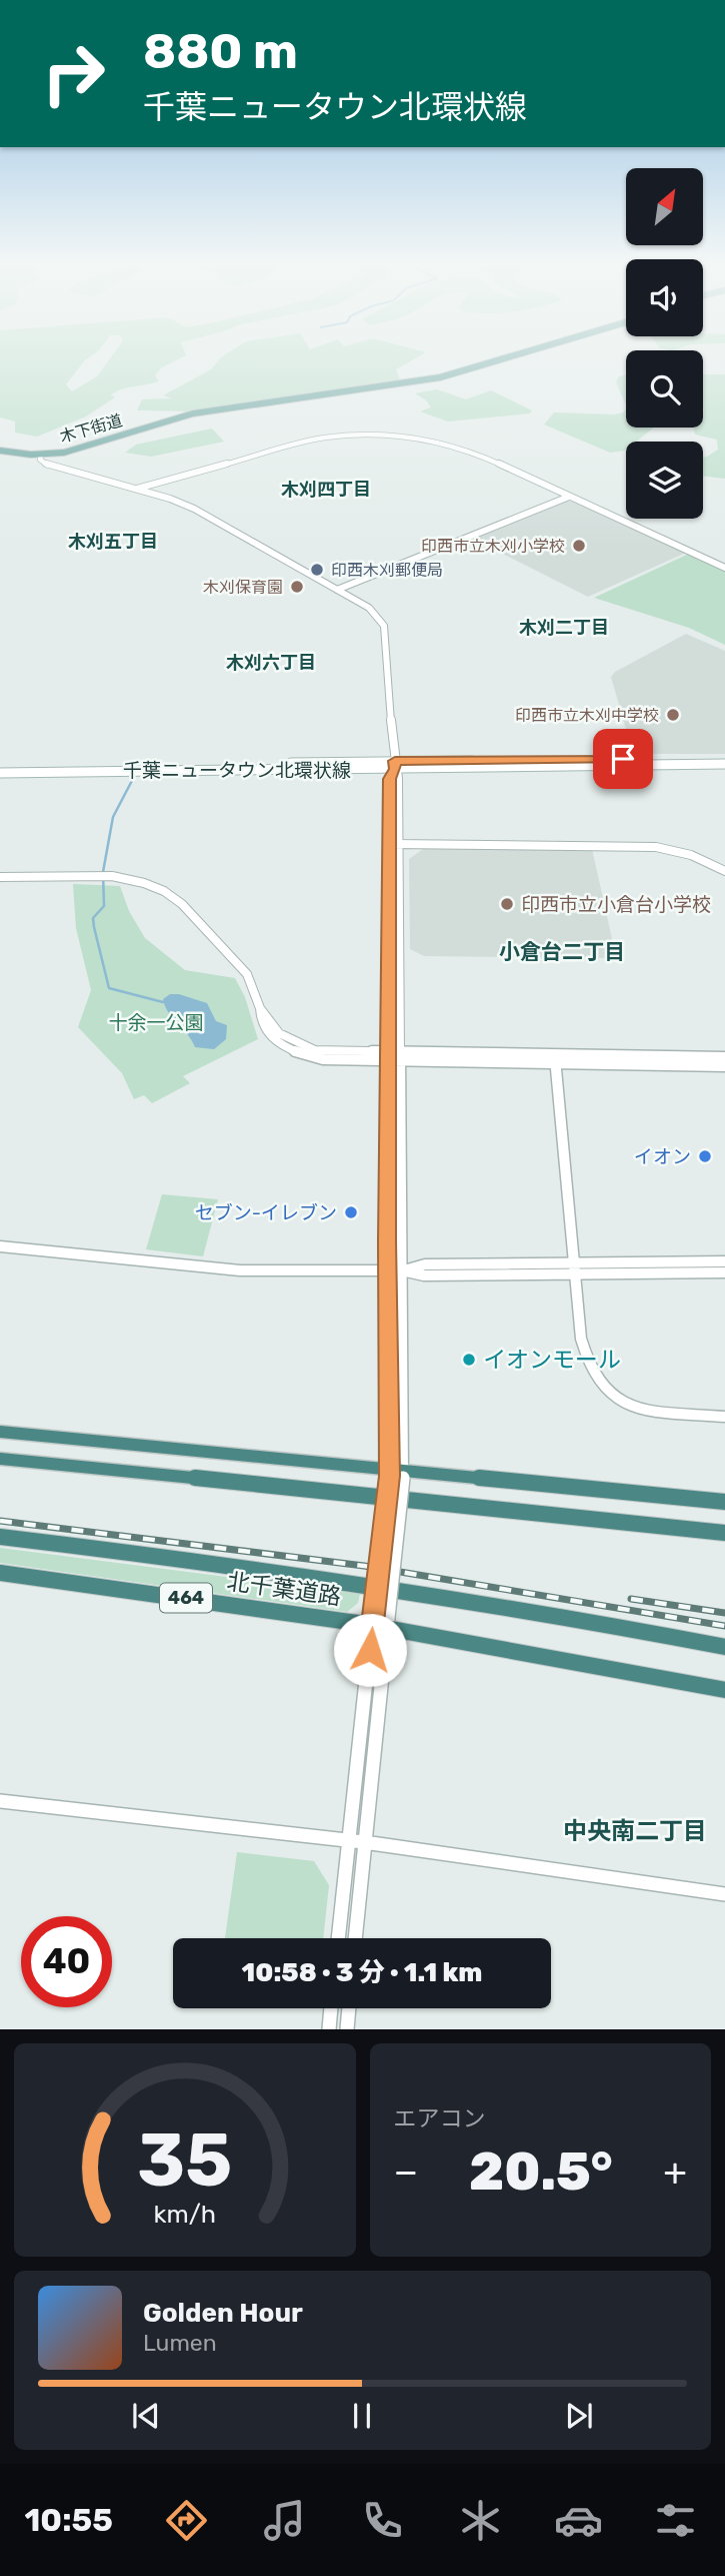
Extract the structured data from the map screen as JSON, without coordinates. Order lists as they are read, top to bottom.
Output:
{
  "streets": {
    "highway": ["北千葉道路", "464"],
    "main road": ["木下街道", "千葉ニュータウン北環状線"]
  },
  "districts": [
    "木刈四丁目",
    "木刈五丁目",
    "木刈二丁目",
    "木刈六丁目",
    "小倉台二丁目",
    "中央南二丁目"
  ],
  "parks": ["十余一公園"],
  "places": [
    "印西市立木刈小学校",
    "印西木刈郵便局",
    "木刈保育園",
    "印西市立木刈中学校",
    "印西市立小倉台小学校",
    "イオン",
    "セブン-イレブン",
    "イオンモール"
  ],
  "north": "top right",
  "page": {
    "turn": ["880 m", "千葉ニュータウン北環状線"],
    "limit": "40",
    "trip": "10:58 · 3 分 · 1.1 km",
    "tile": "エアコン",
    "heat": ["−", "20.5°", "+"],
    "song": ["Golden Hour", "Lumen"],
    "tabs": "10:55",
    "gauge": ["35", "km/h"]
  }
}
